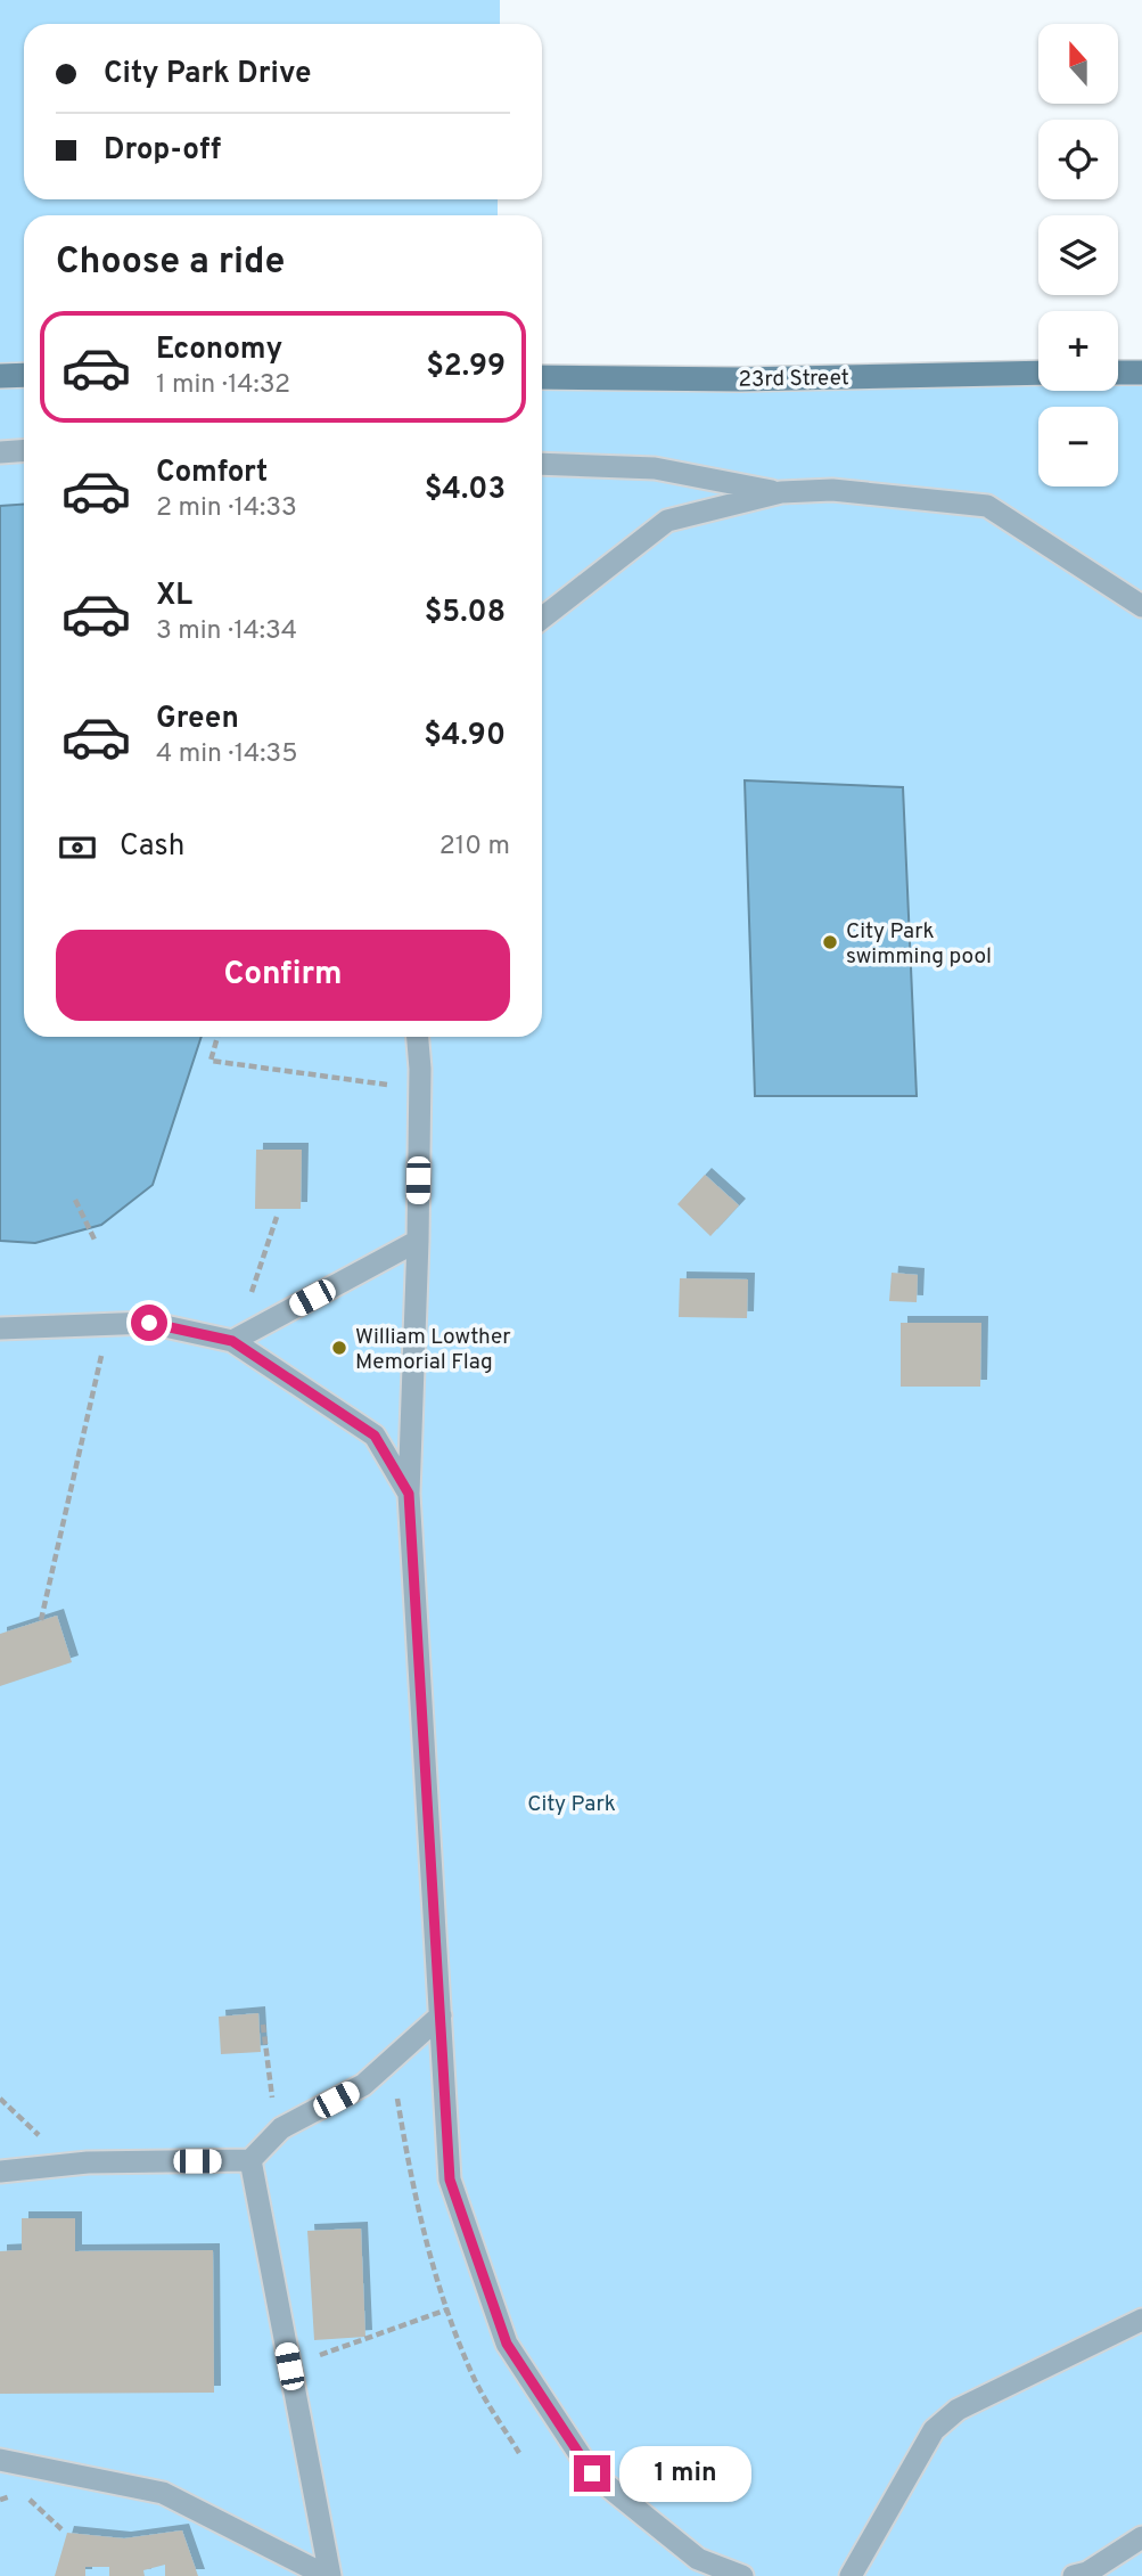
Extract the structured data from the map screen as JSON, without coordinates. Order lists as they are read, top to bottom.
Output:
{
  "streets": {
    "street": ["23rd Street"]
  },
  "parks": ["City Park"],
  "places": ["City Park swimming pool", "William Lowther Memorial Flag"],
  "north": "top",
  "page": {
    "map_buttons": ["+", "−"],
    "banner": ["City Park Drive", "Drop-off"],
    "heading": "Choose a ride",
    "list": [
      {
        "name": "Economy",
        "note": "1 min · 14:32",
        "value": "$2.99"
      },
      {
        "name": "Comfort",
        "note": "2 min · 14:33",
        "value": "$4.03"
      },
      {
        "name": "XL",
        "note": "3 min · 14:34",
        "value": "$5.08"
      },
      {
        "name": "Green",
        "note": "4 min · 14:35",
        "value": "$4.90"
      }
    ],
    "pay": ["Cash", "210 m"],
    "buttons": "Confirm",
    "bubble": "1 min"
  }
}
